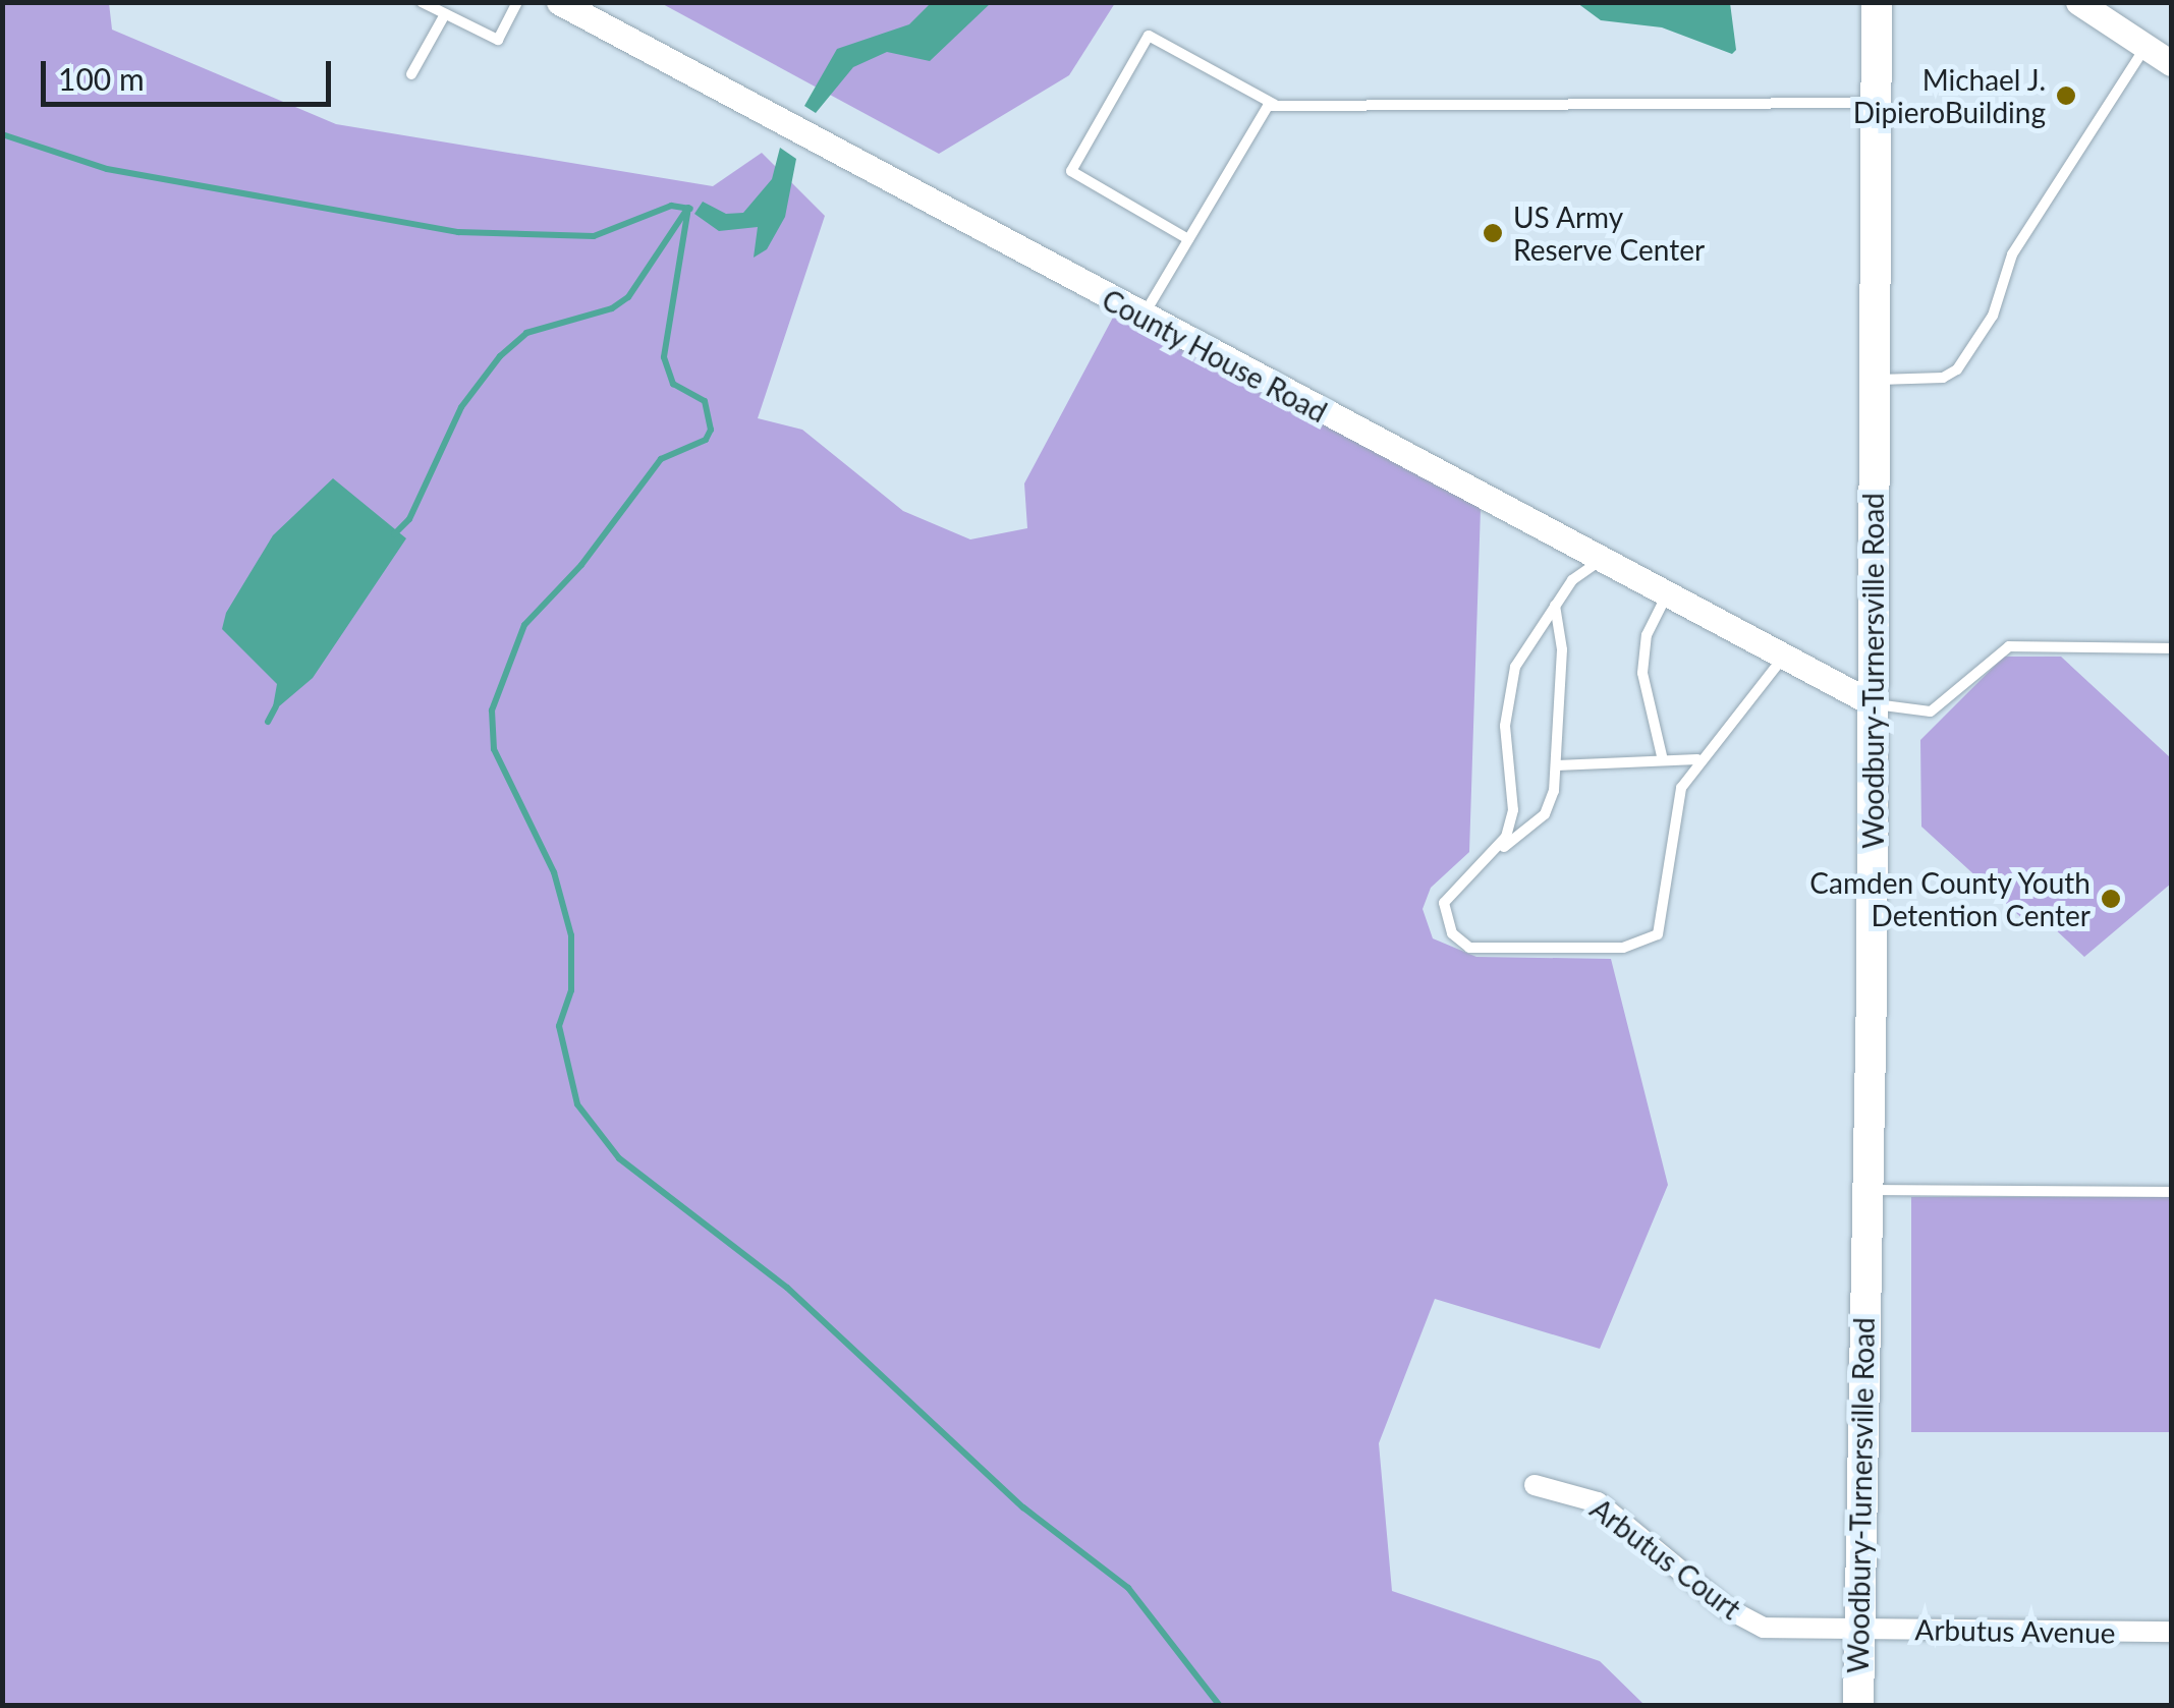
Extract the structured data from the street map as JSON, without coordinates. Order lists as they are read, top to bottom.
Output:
{
  "streets": {
    "main road": ["Woodbury-Turnersville Road"],
    "street": ["County House Road", "Arbutus Court", "Arbutus Avenue"]
  },
  "crossings": [
    ["County House Road", "Woodbury-Turnersville Road"],
    ["Woodbury-Turnersville Road", "Arbutus Court"],
    ["Woodbury-Turnersville Road", "Arbutus Avenue"],
    ["Arbutus Court", "Arbutus Avenue"]
  ],
  "places": ["Michael J. DipieroBuilding", "US Army Reserve Center", "Camden County Youth Detention Center"],
  "scale_bar": "100 m"
}
